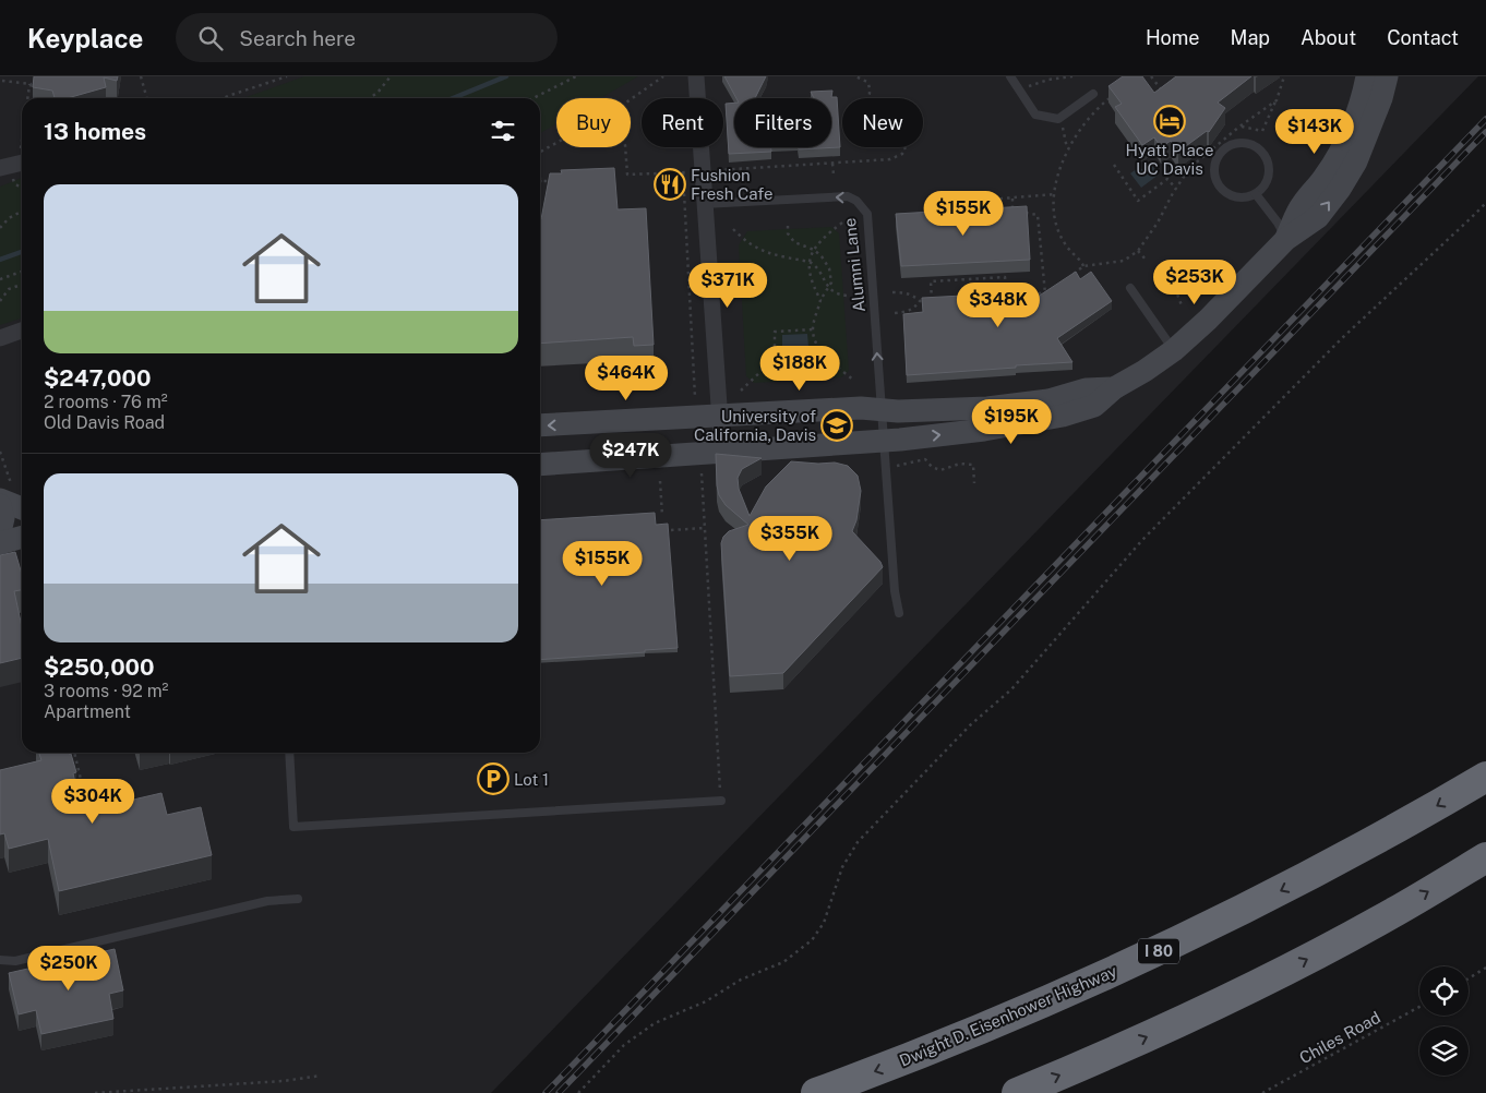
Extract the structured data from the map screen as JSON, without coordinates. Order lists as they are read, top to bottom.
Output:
{
  "streets": {
    "highway": ["I 80", "Dwight D. Eisenhower Highway"],
    "lane": ["Alumni Lane"],
    "path": ["Chiles Road"]
  },
  "places": {
    "hotel": ["Hyatt Place UC Davis"],
    "restaurant": ["Fushion Fresh Cafe"],
    "school or university": ["University of California, Davis"],
    "parking": ["Lot 1"]
  },
  "page": {
    "header": "Keyplace",
    "search": "Search here",
    "nav": [
      "Home",
      "Map",
      "About",
      "Contact"
    ],
    "chip": [
      "Buy",
      "Rent",
      "Filters",
      "New"
    ],
    "heading": "13 homes",
    "price": [
      "$143K",
      "$155K",
      "$253K",
      "$371K",
      "$348K",
      "$188K",
      "$464K",
      "$195K",
      "$247K",
      "$355K",
      "$155K",
      "$304K",
      "$250K"
    ],
    "list": [
      {
        "name": "$247,000",
        "note": "2 rooms · 76 m² · Old Davis Road"
      },
      {
        "name": "$250,000",
        "note": "3 rooms · 92 m² · Apartment"
      }
    ]
  }
}
